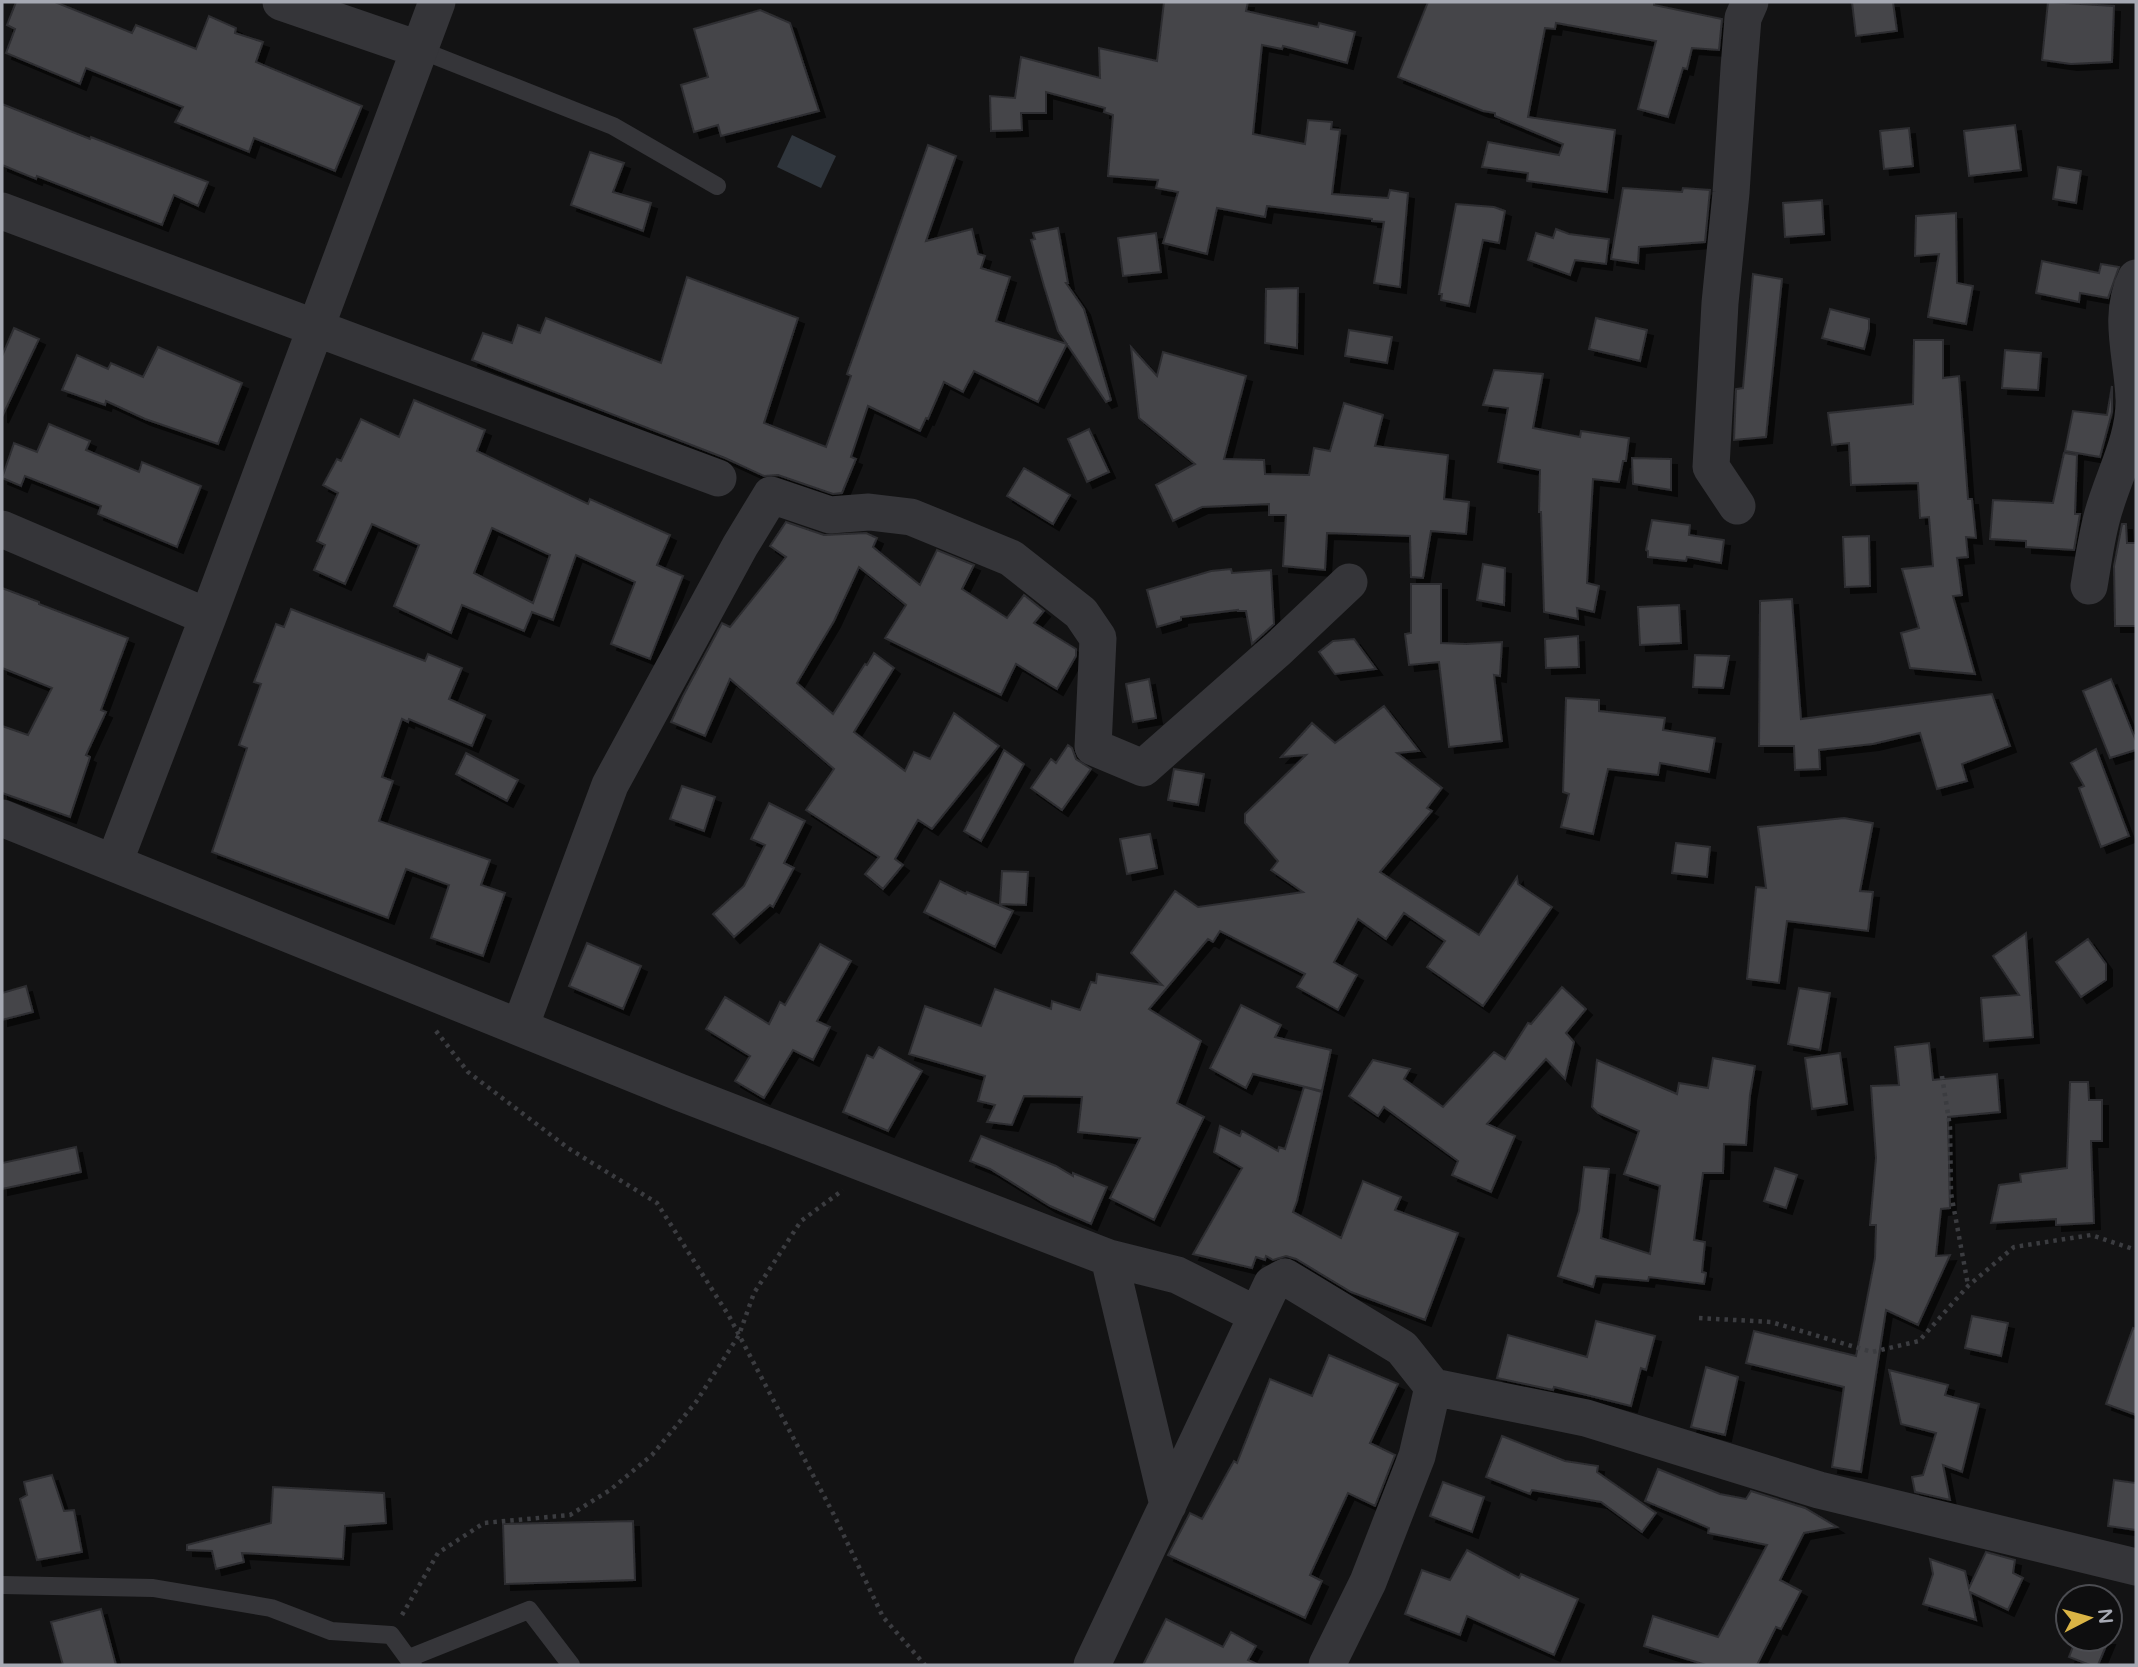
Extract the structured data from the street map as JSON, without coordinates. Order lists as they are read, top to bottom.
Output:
{
  "north": "right"
}
